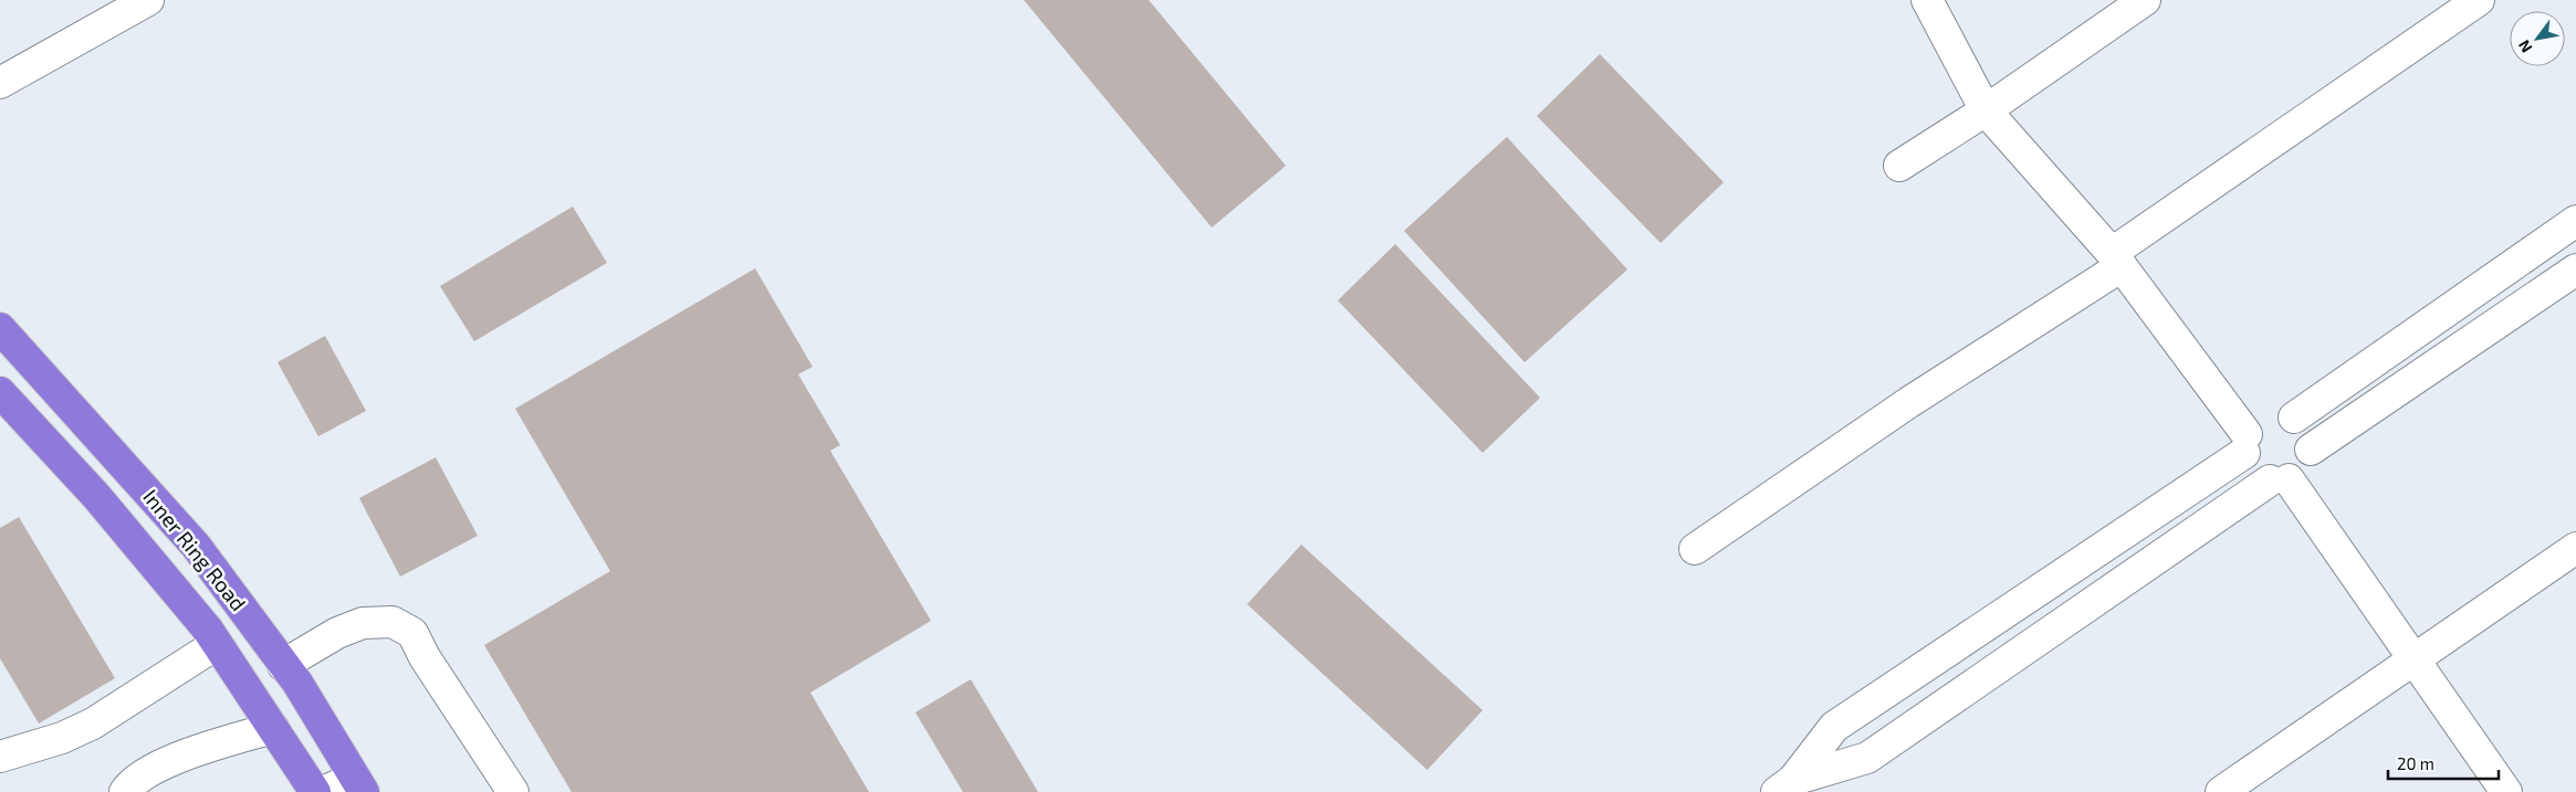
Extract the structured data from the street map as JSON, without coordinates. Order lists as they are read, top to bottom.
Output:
{
  "streets": {
    "highway": ["Inner Ring Road"]
  },
  "scale_bar": "20 m",
  "north": "bottom left"
}
